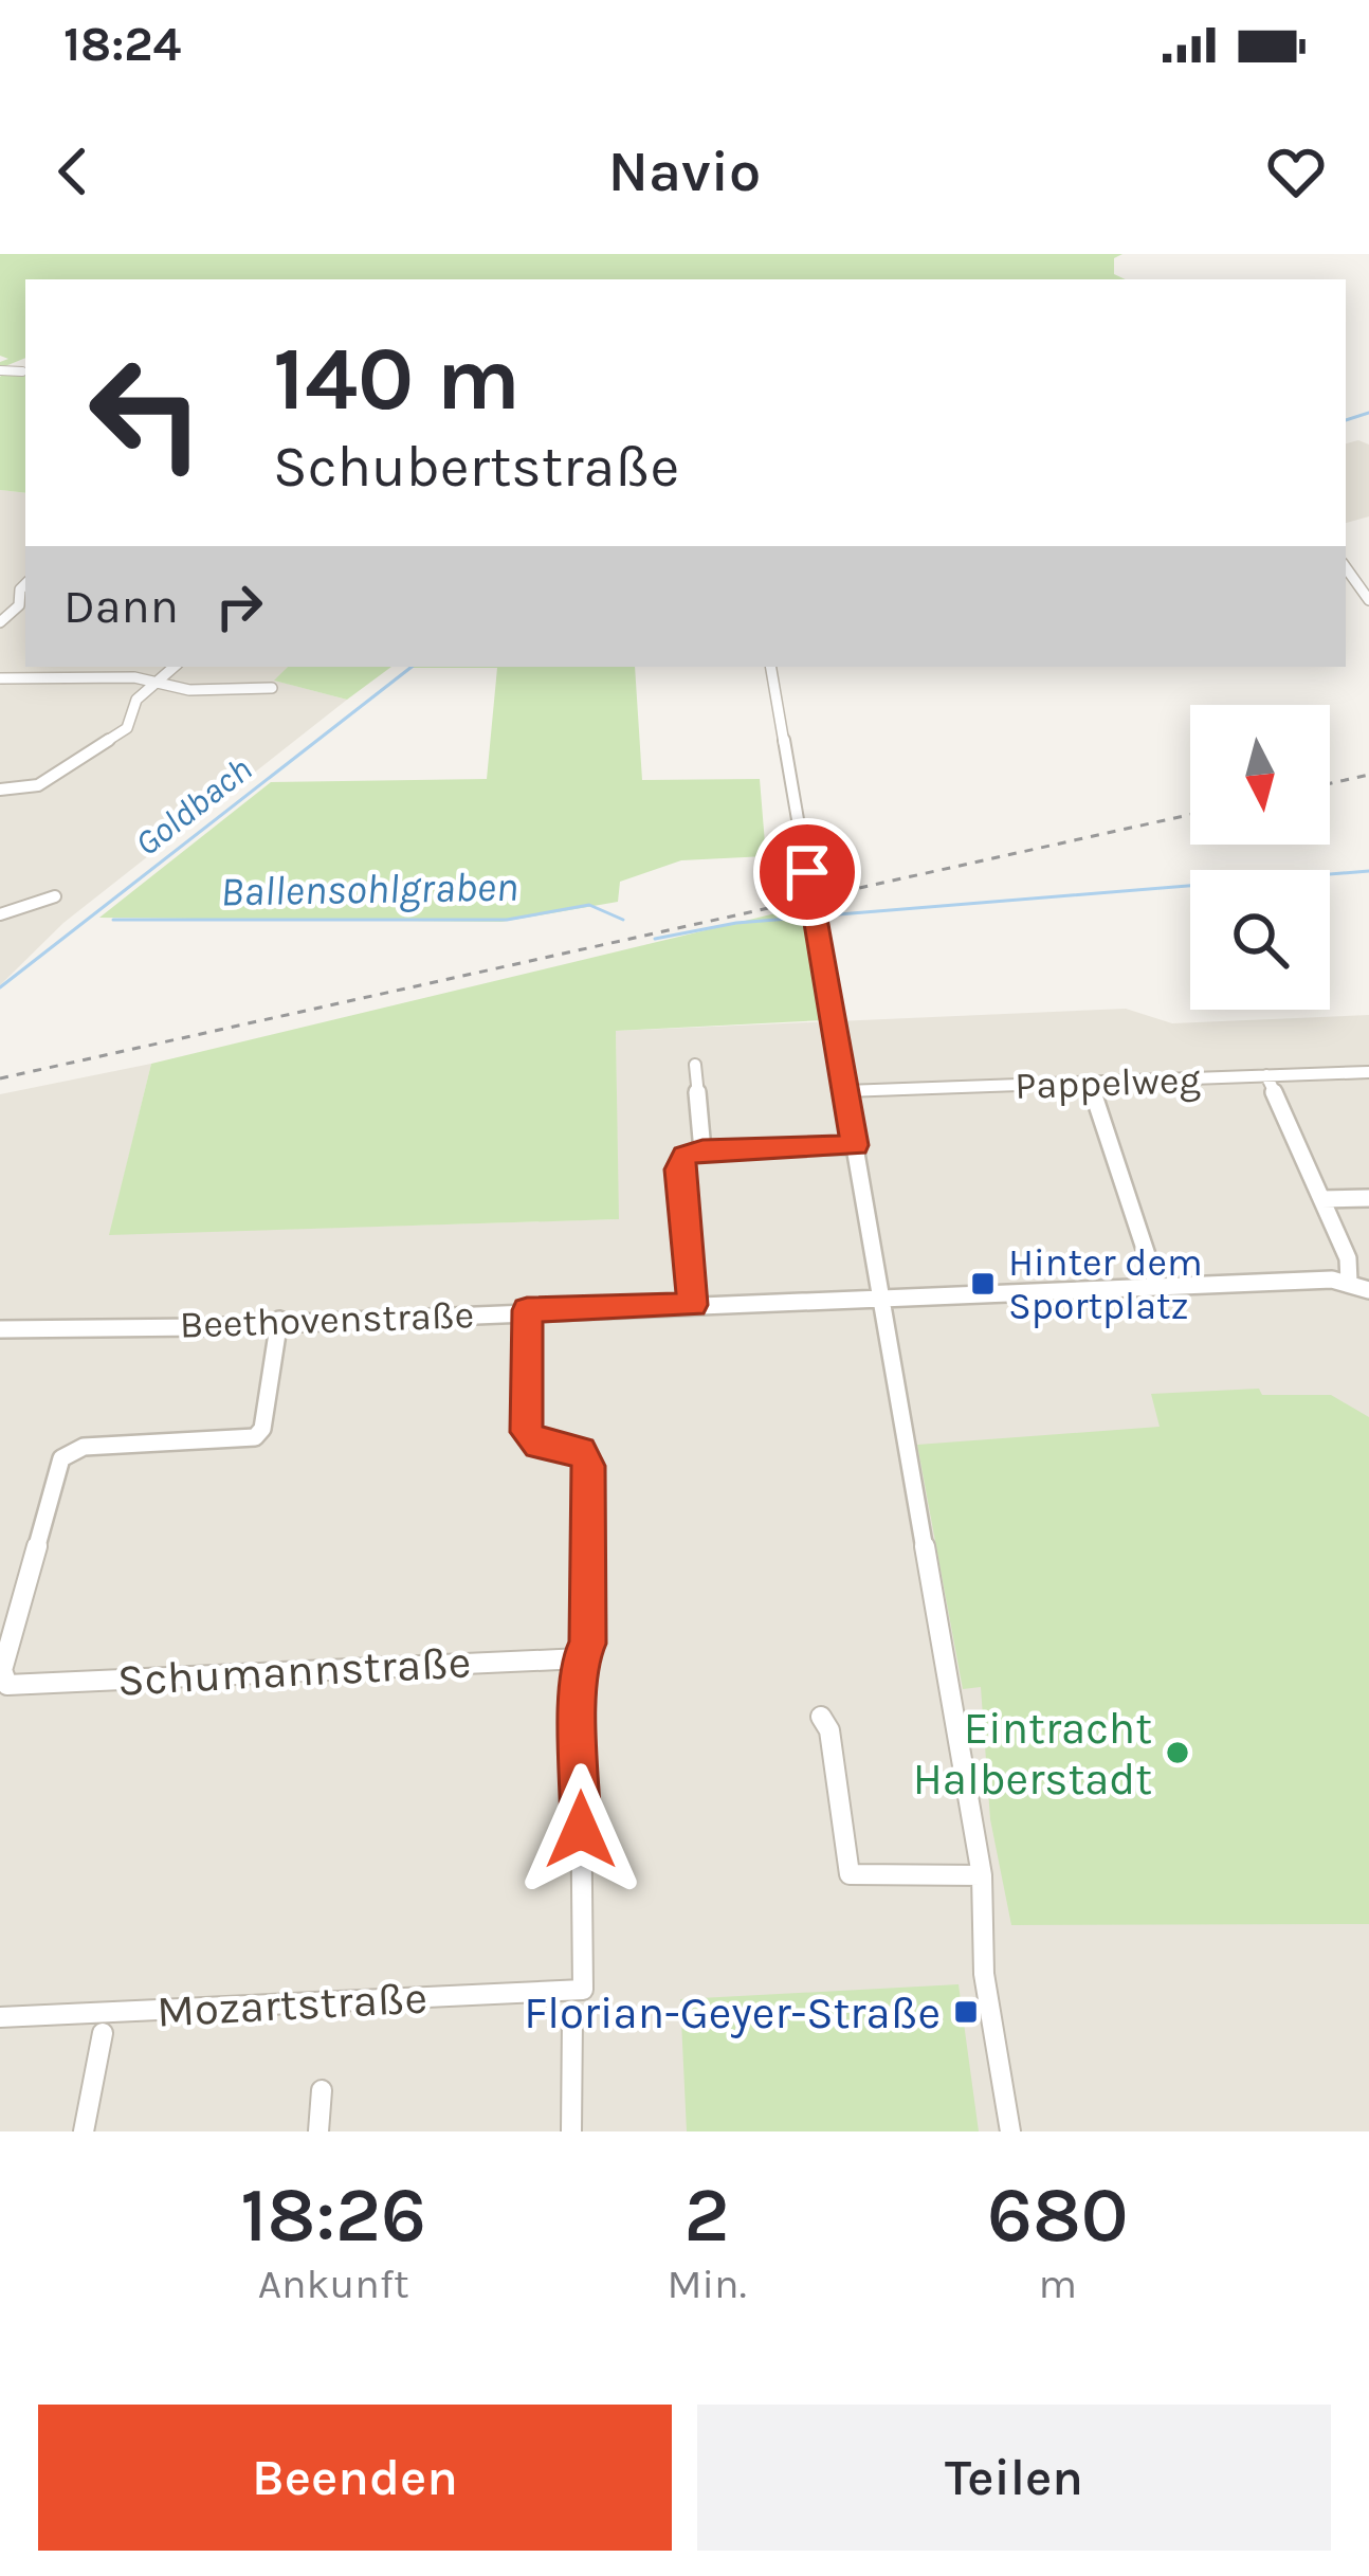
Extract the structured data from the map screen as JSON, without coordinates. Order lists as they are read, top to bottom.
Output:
{
  "streets": {
    "street": [
      "Pappelweg",
      "Beethovenstraße",
      "Schumannstraße",
      "Mozartstraße"
    ]
  },
  "crossings": [
    ["Beethovenstraße", "Schumannstraße"],
    ["Schumannstraße", "Mozartstraße"]
  ],
  "water": ["Goldbach", "Ballensohlgraben"],
  "places": {
    "transit": ["Hinter dem Sportplatz", "Florian-Geyer-Straße"],
    "other": ["Eintracht Halberstadt"]
  },
  "north": "bottom",
  "page": {
    "status": "18:24",
    "header": "Navio",
    "turn": ["140 m", "Schubertstraße"],
    "then": "Dann",
    "eta": [
      "18:26",
      "Ankunft",
      "2",
      "Min.",
      "680",
      "m"
    ],
    "buttons": ["Beenden", "Teilen"]
  }
}
